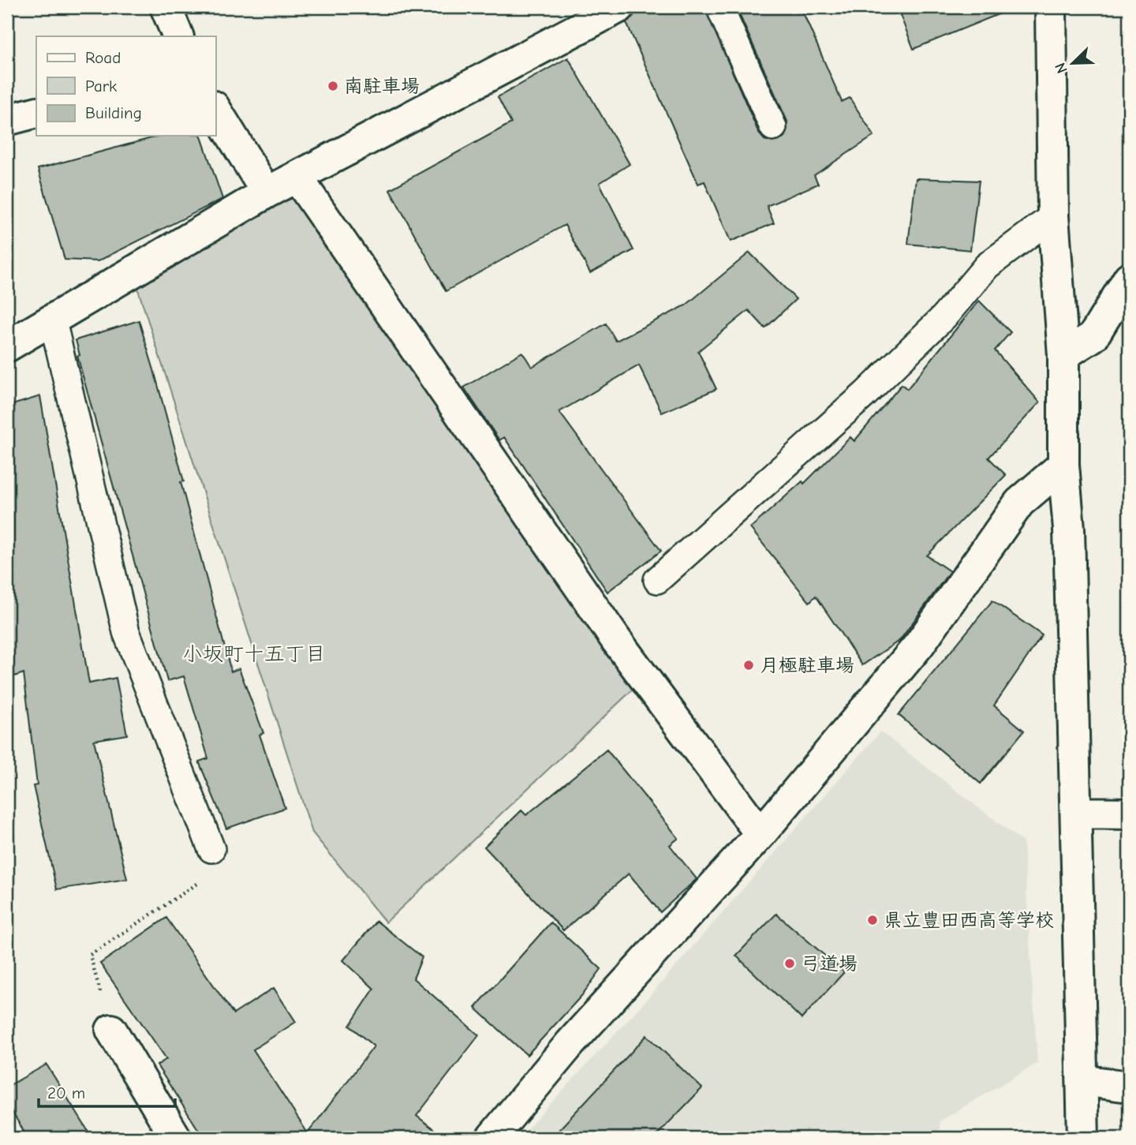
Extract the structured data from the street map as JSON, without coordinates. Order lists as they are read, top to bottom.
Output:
{
  "districts": ["小坂町十五丁目"],
  "places": [
    "南駐車場",
    "月極駐車場",
    "県立豊田西高等学校",
    "弓道場"
  ],
  "legend": ["Road", "Park", "Building"],
  "scale_bar": "20 m",
  "north": "bottom left"
}
